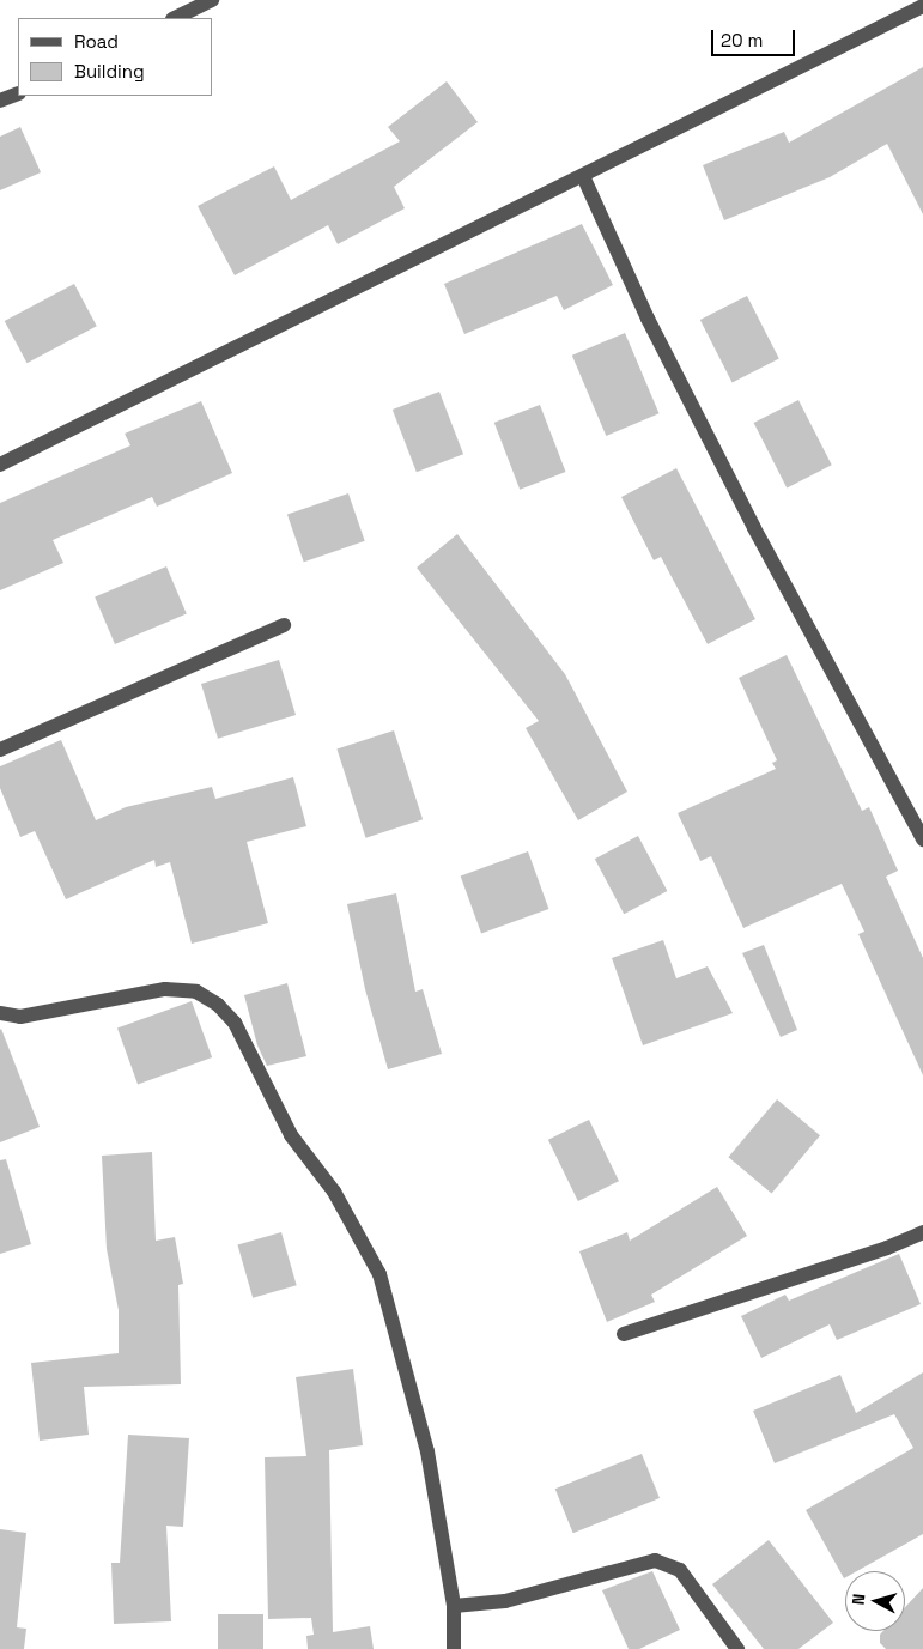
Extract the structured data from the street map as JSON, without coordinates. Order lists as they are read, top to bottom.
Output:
{
  "legend": ["Road", "Building"],
  "scale_bar": "20 m",
  "north": "left"
}
